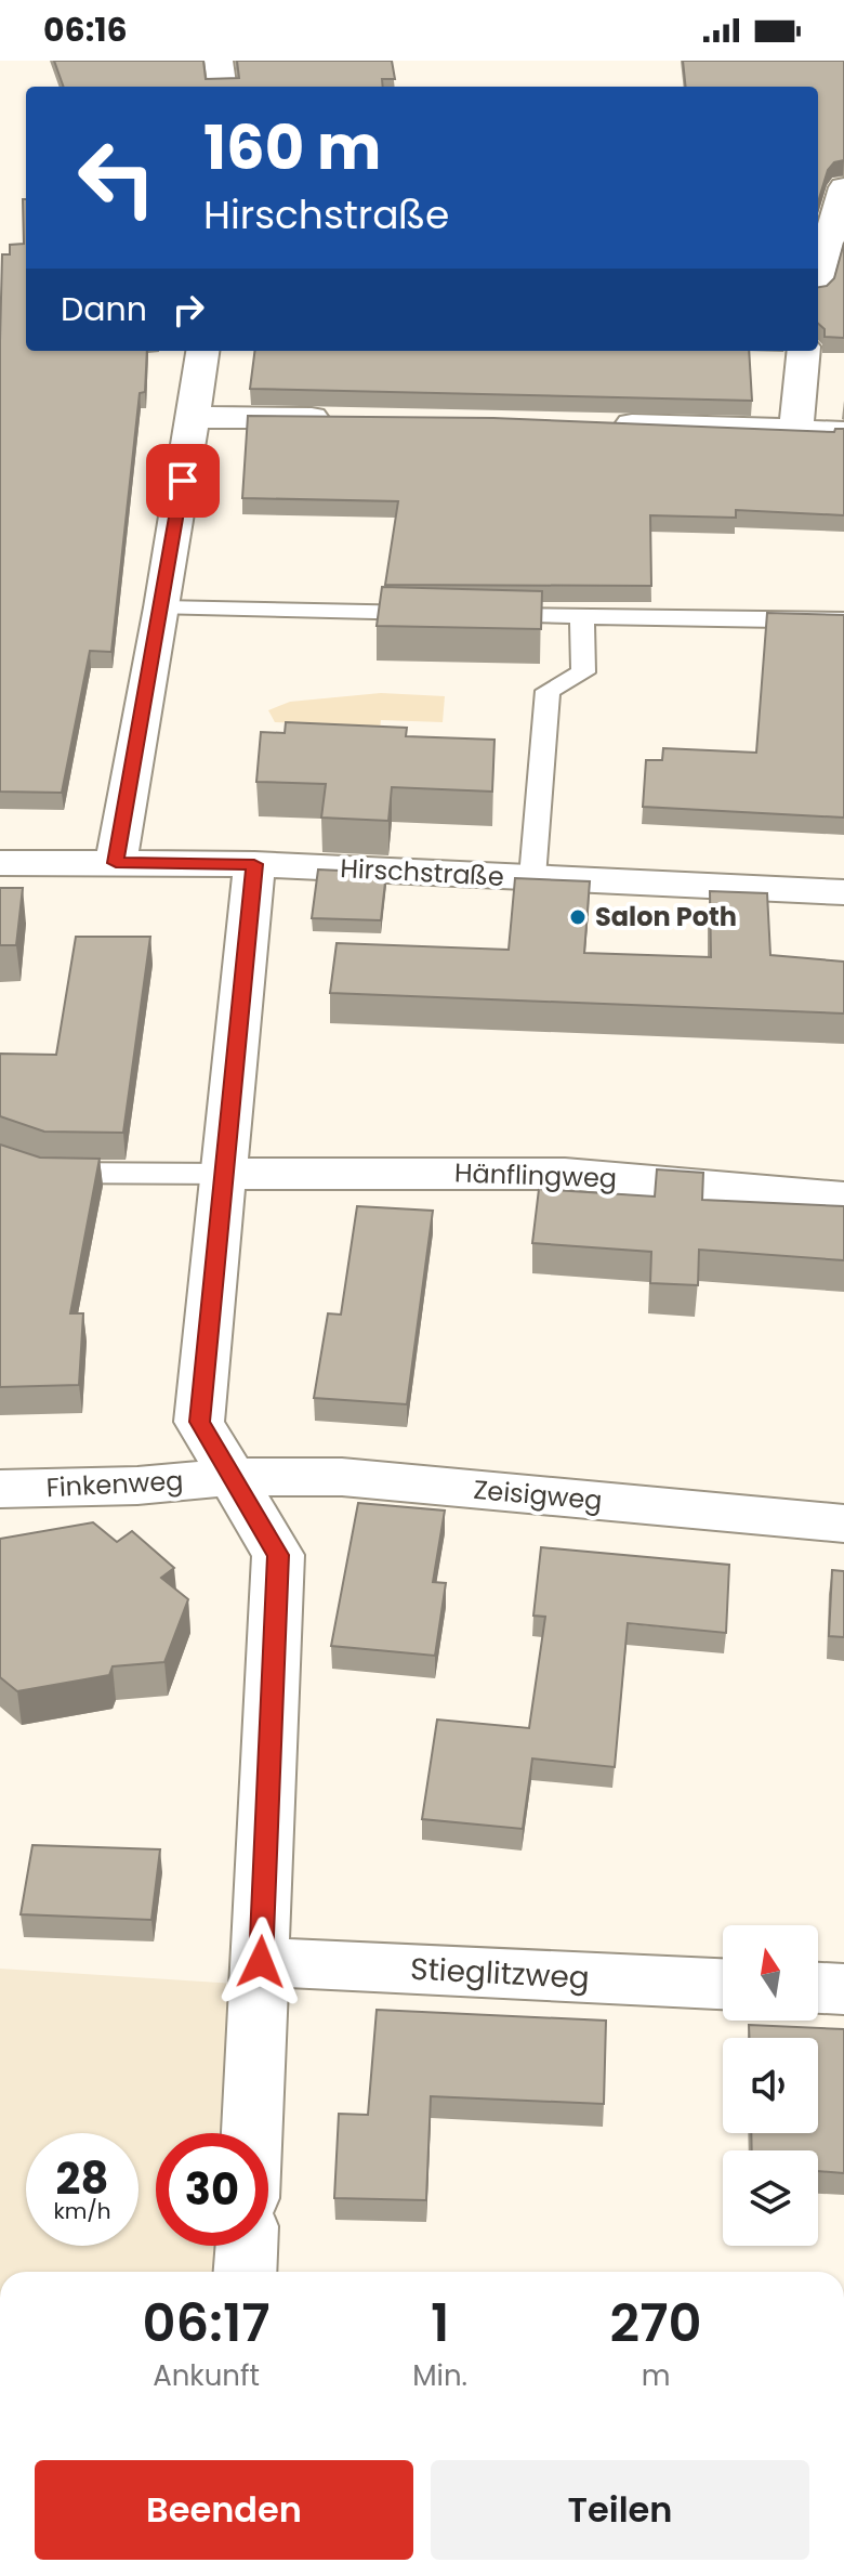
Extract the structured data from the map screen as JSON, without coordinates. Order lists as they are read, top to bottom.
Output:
{
  "streets": {
    "street": [
      "Hirschstraße",
      "Hänflingweg",
      "Finkenweg",
      "Zeisigweg",
      "Stieglitzweg"
    ]
  },
  "crossings": [
    ["Finkenweg", "Zeisigweg"]
  ],
  "places": ["Salon Poth"],
  "north": "top",
  "page": {
    "status": "06:16",
    "turn": ["160 m", "Hirschstraße"],
    "then": "Dann",
    "speed": "28 km/h",
    "limit": "30",
    "eta": [
      "06:17",
      "Ankunft",
      "1",
      "Min.",
      "270",
      "m"
    ],
    "buttons": ["Beenden", "Teilen"]
  }
}
